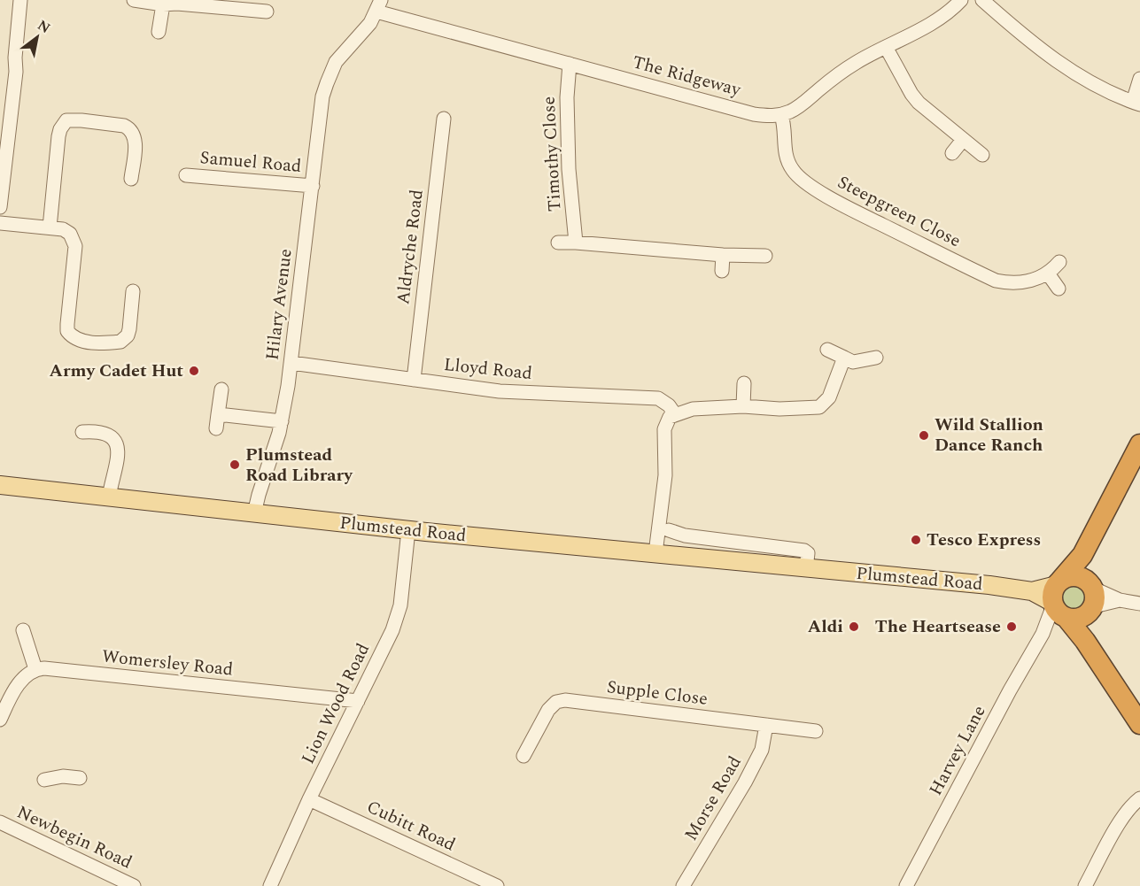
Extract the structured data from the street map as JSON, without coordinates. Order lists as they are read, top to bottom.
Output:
{
  "streets": {
    "main road": ["Plumstead Road"],
    "street": [
      "The Ridgeway",
      "Timothy Close",
      "Samuel Road",
      "Steepgreen Close",
      "Aldryche Road",
      "Hilary Avenue",
      "Lloyd Road",
      "Womersley Road",
      "Supple Close",
      "Lion Wood Road",
      "Harvey Lane",
      "Morse Road",
      "Cubitt Road",
      "Newbegin Road"
    ]
  },
  "crossings": [
    ["The Ridgeway", "Timothy Close"],
    ["The Ridgeway", "Steepgreen Close"],
    ["The Ridgeway", "Hilary Avenue"],
    ["Samuel Road", "Hilary Avenue"],
    ["Aldryche Road", "Lloyd Road"],
    ["Hilary Avenue", "Lloyd Road"],
    ["Hilary Avenue", "Plumstead Road"],
    ["Plumstead Road", "Lion Wood Road"],
    ["Plumstead Road", "Harvey Lane"],
    ["Womersley Road", "Lion Wood Road"],
    ["Supple Close", "Morse Road"],
    ["Lion Wood Road", "Cubitt Road"]
  ],
  "places": [
    "Army Cadet Hut",
    "Wild Stallion Dance Ranch",
    "Plumstead Road Library",
    "Tesco Express",
    "Aldi",
    "The Heartsease"
  ],
  "north": "top right"
}
